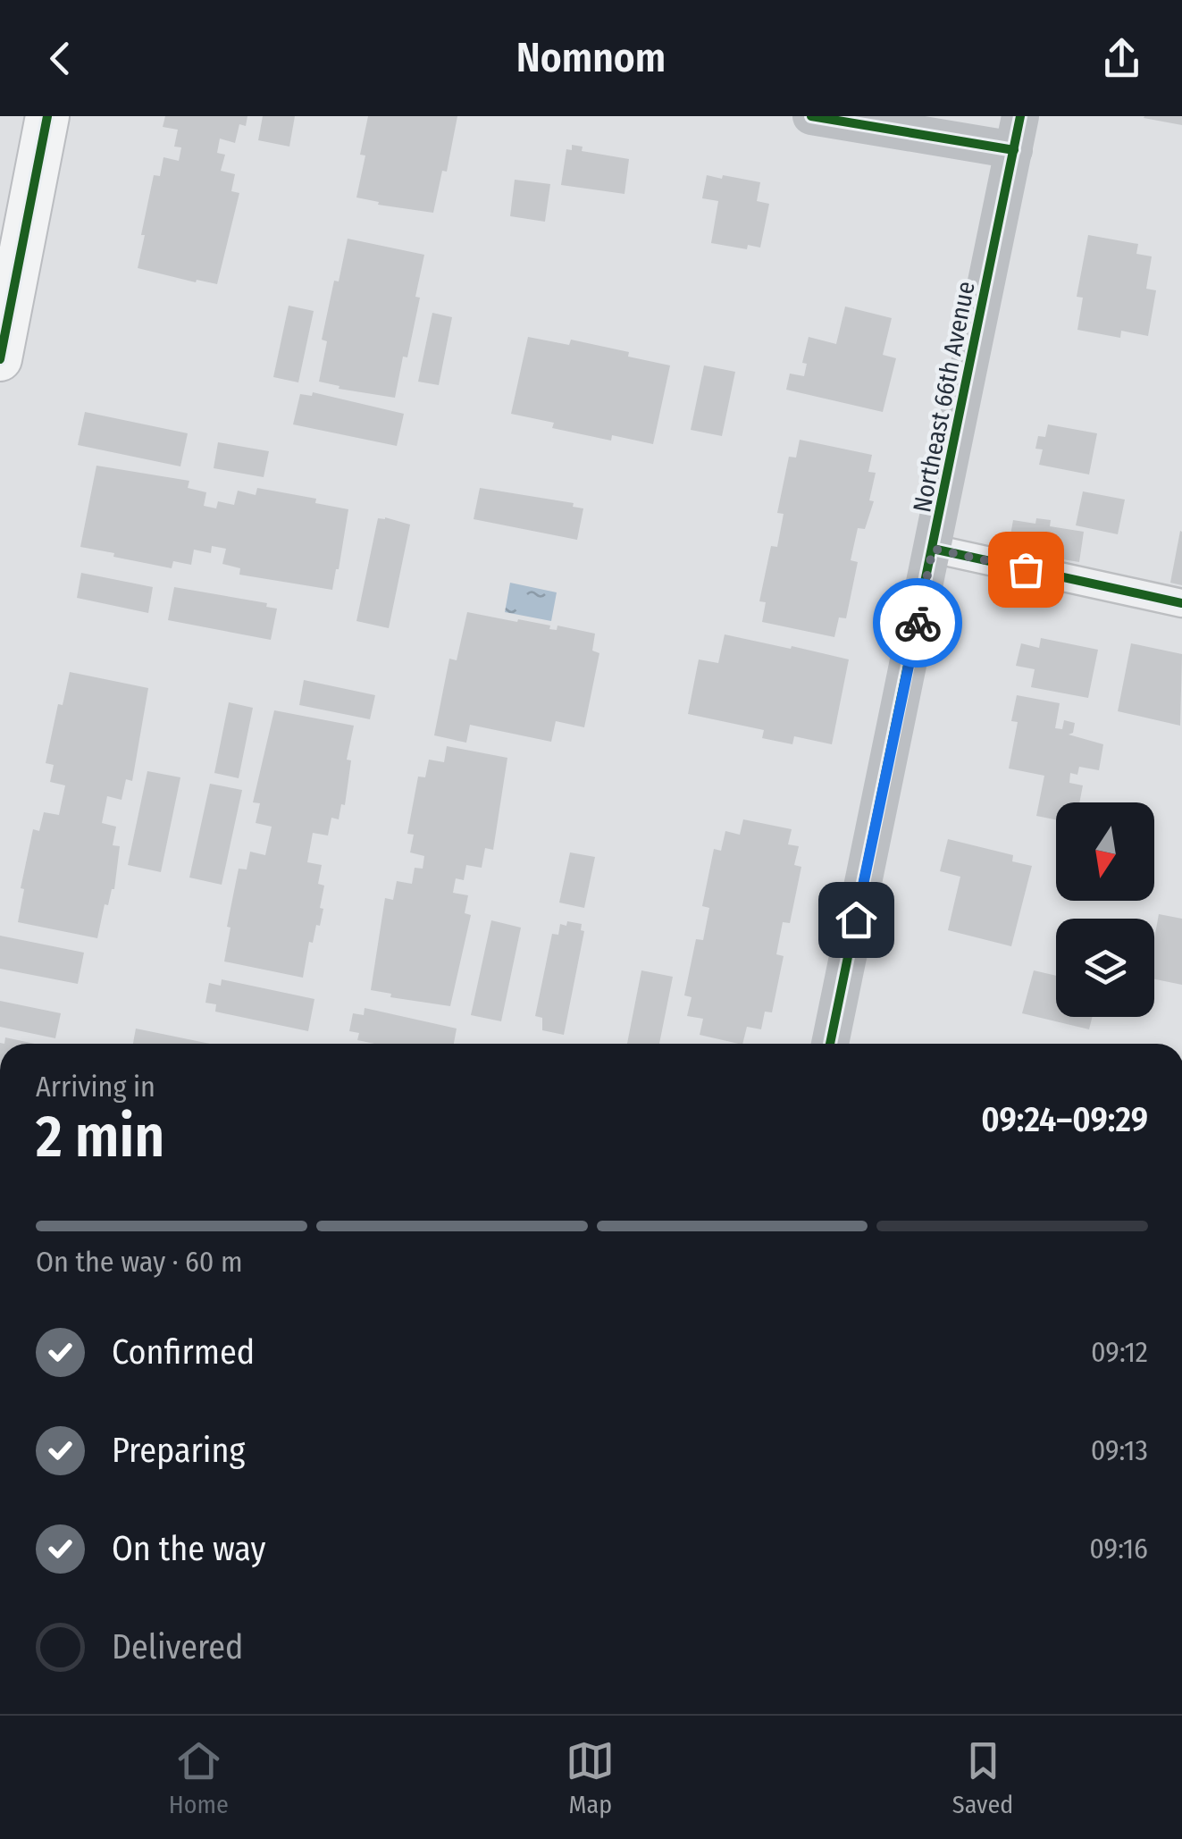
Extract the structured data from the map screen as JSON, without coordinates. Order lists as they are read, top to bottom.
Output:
{
  "streets": {
    "street": ["Northeast 66th Avenue"]
  },
  "north": "bottom",
  "page": {
    "header": "Nomnom",
    "heading": ["2 min", "Arriving in", "09:24–09:29"],
    "bar": "On the way · 60 m",
    "list": [
      ["Confirmed", "09:12"],
      ["Preparing", "09:13"],
      ["On the way", "09:16"],
      "Delivered"
    ],
    "tabs": ["Home", "Map", "Saved"]
  }
}
